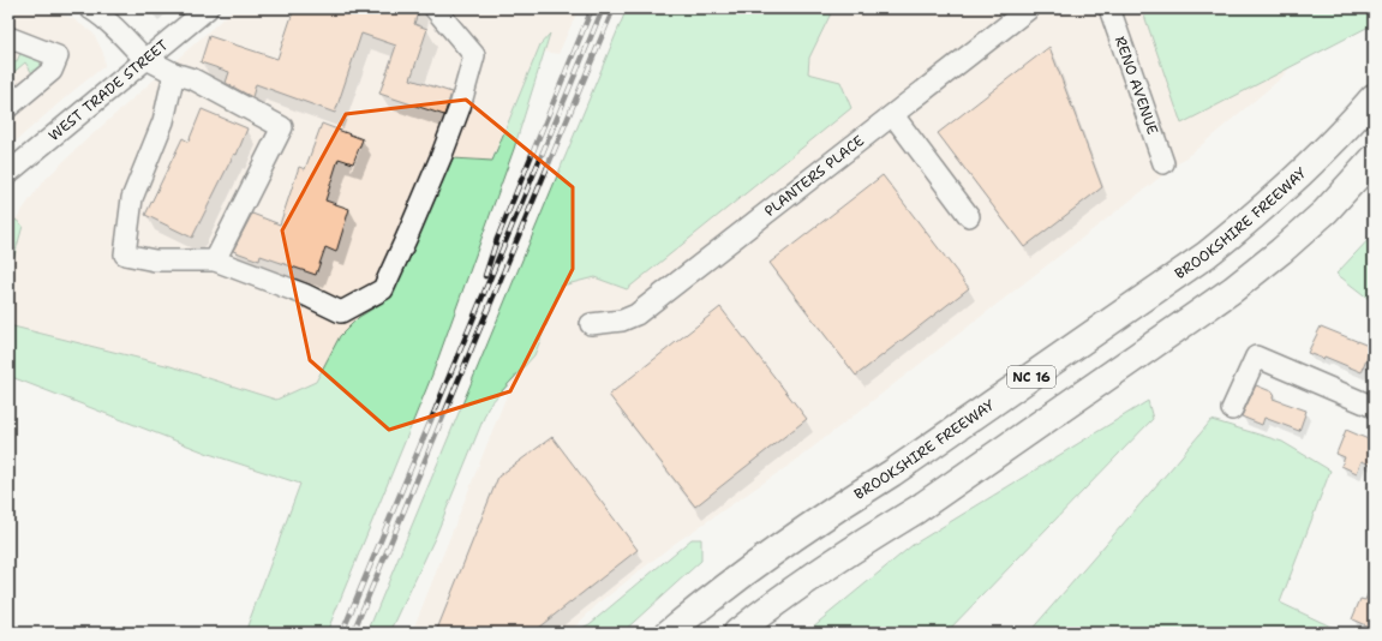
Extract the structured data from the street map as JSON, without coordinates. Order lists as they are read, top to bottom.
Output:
{
  "streets": {
    "highway": ["BROOKSHIRE FREEWAY", "NC 16"],
    "street": ["RENO AVENUE", "WEST TRADE STREET", "PLANTERS PLACE"]
  }
}
